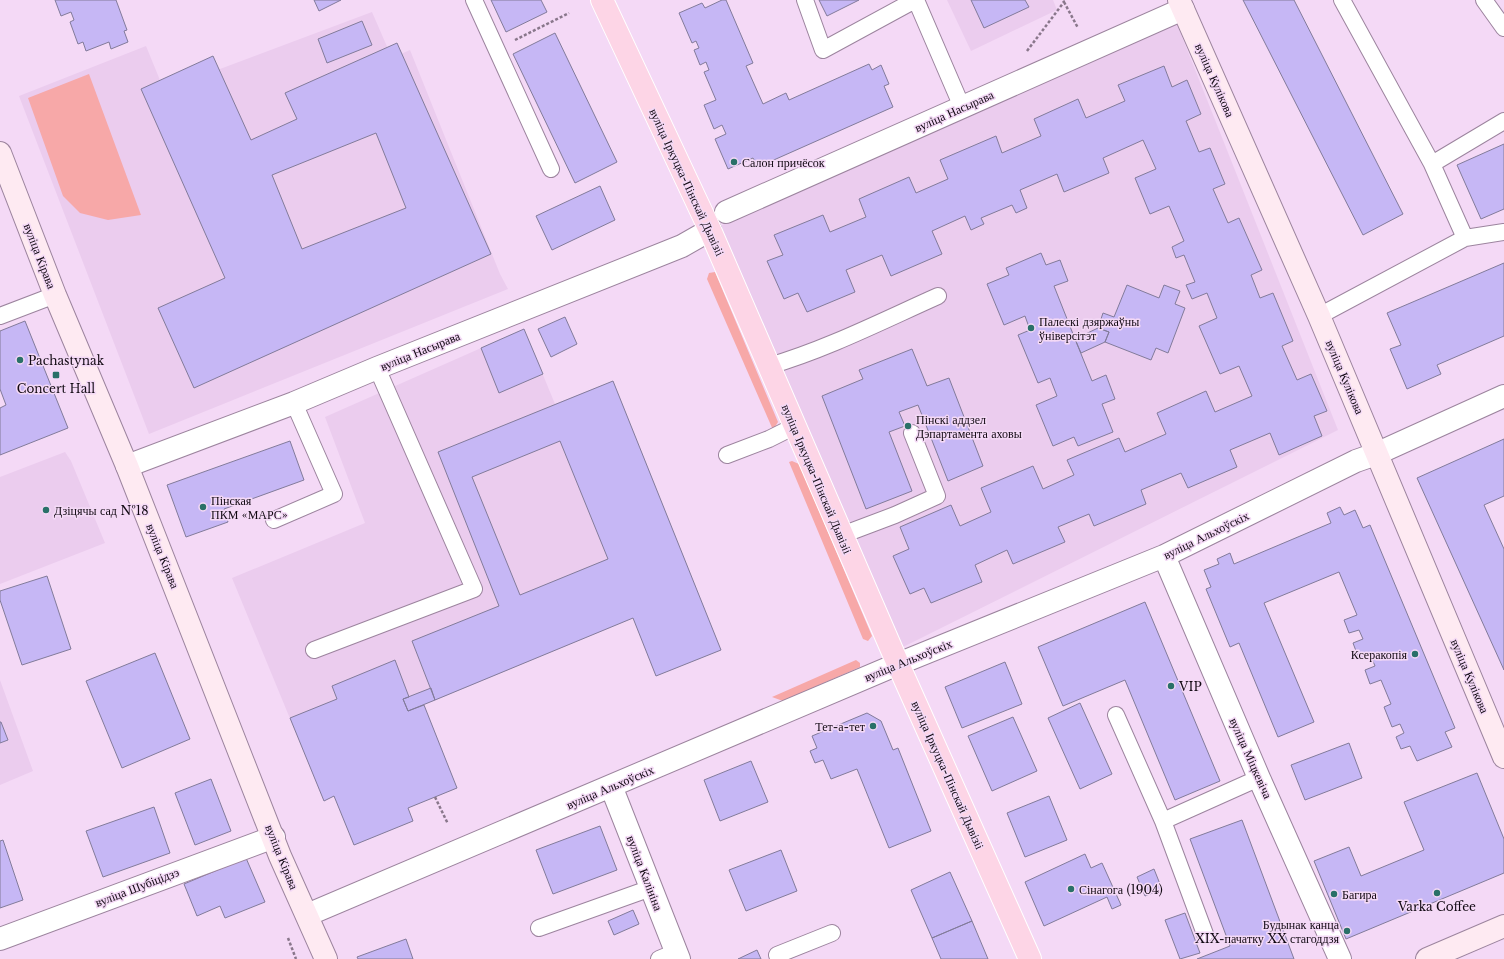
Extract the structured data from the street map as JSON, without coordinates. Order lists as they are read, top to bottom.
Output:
{
  "streets": {
    "main road": ["вуліца Іркуцка-Пінскай Дывізіі"],
    "street": [
      "вуліца Кулікова",
      "вуліца Насырава",
      "вуліца Кірава",
      "вуліца Альхоўскіх",
      "вуліца Міцкевіча",
      "вуліца Калініна",
      "вуліца Шубіцідзэ"
    ]
  },
  "crossings": [
    ["вуліца Кулікова", "вуліца Насырава"],
    ["вуліца Кулікова", "вуліца Альхоўскіх"],
    ["вуліца Насырава", "вуліца Іркуцка-Пінскай Дывізіі"],
    ["вуліца Насырава", "вуліца Кірава"],
    ["вуліца Іркуцка-Пінскай Дывізіі", "вуліца Альхоўскіх"],
    ["вуліца Кірава", "вуліца Альхоўскіх"],
    ["вуліца Кірава", "вуліца Шубіцідзэ"],
    ["вуліца Альхоўскіх", "вуліца Міцкевіча"],
    ["вуліца Альхоўскіх", "вуліца Калініна"]
  ],
  "places": {
    "other": [
      "Салон причёсок",
      "Палескі дзяржаўны ўніверсітэт",
      "Pachastynak",
      "Пінскі аддзел Дэпартамента аховы",
      "Пінская ПКМ «МАРС»",
      "Дзіцячы сад №18",
      "Ксеракопія",
      "VIP",
      "Тет-а-тет",
      "Сінагога (1904)",
      "Varka Coffee",
      "Багира",
      "Будынак канца XIX-пачатку XX стагоддзя"
    ],
    "transit": ["Concert Hall"]
  }
}
